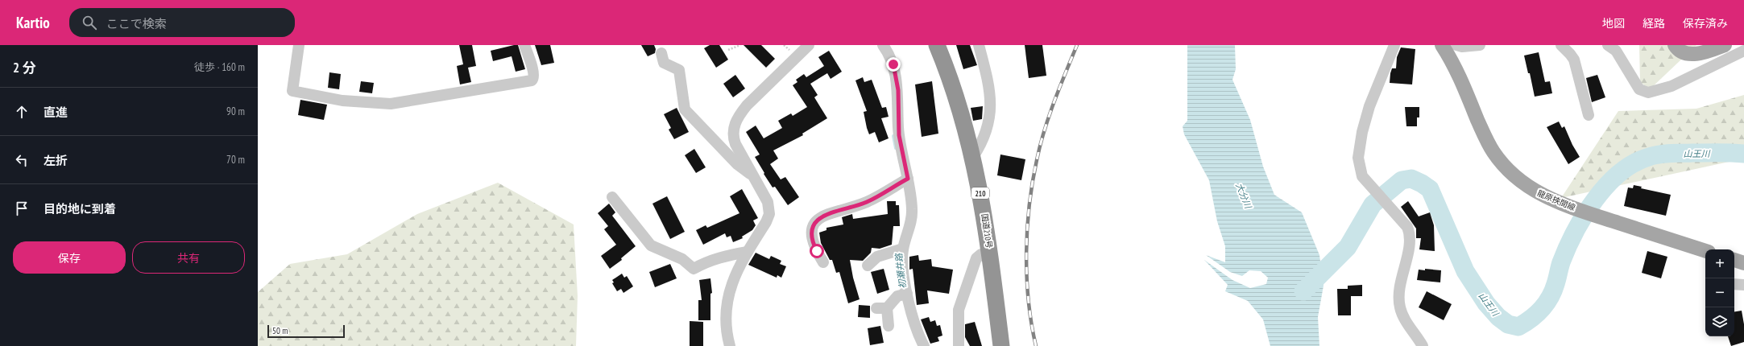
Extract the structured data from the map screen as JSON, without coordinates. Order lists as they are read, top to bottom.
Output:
{
  "streets": {
    "highway": ["210", "国道210号"],
    "main road": ["龍原挾間線"]
  },
  "water": ["山王川", "大分川", "初瀬井路"],
  "scale_bar": "50 m",
  "page": {
    "header": "Kartio",
    "search": "ここで検索",
    "nav": ["地図", "経路", "保存済み"],
    "heading": ["2 分", "徒歩 · 160 m"],
    "list": [
      ["直進", "90 m"],
      ["左折", "70 m"],
      "目的地に到着"
    ],
    "buttons": ["保存", "共有"],
    "map_buttons": ["+", "−"],
    "scale": "50 m"
  }
}
